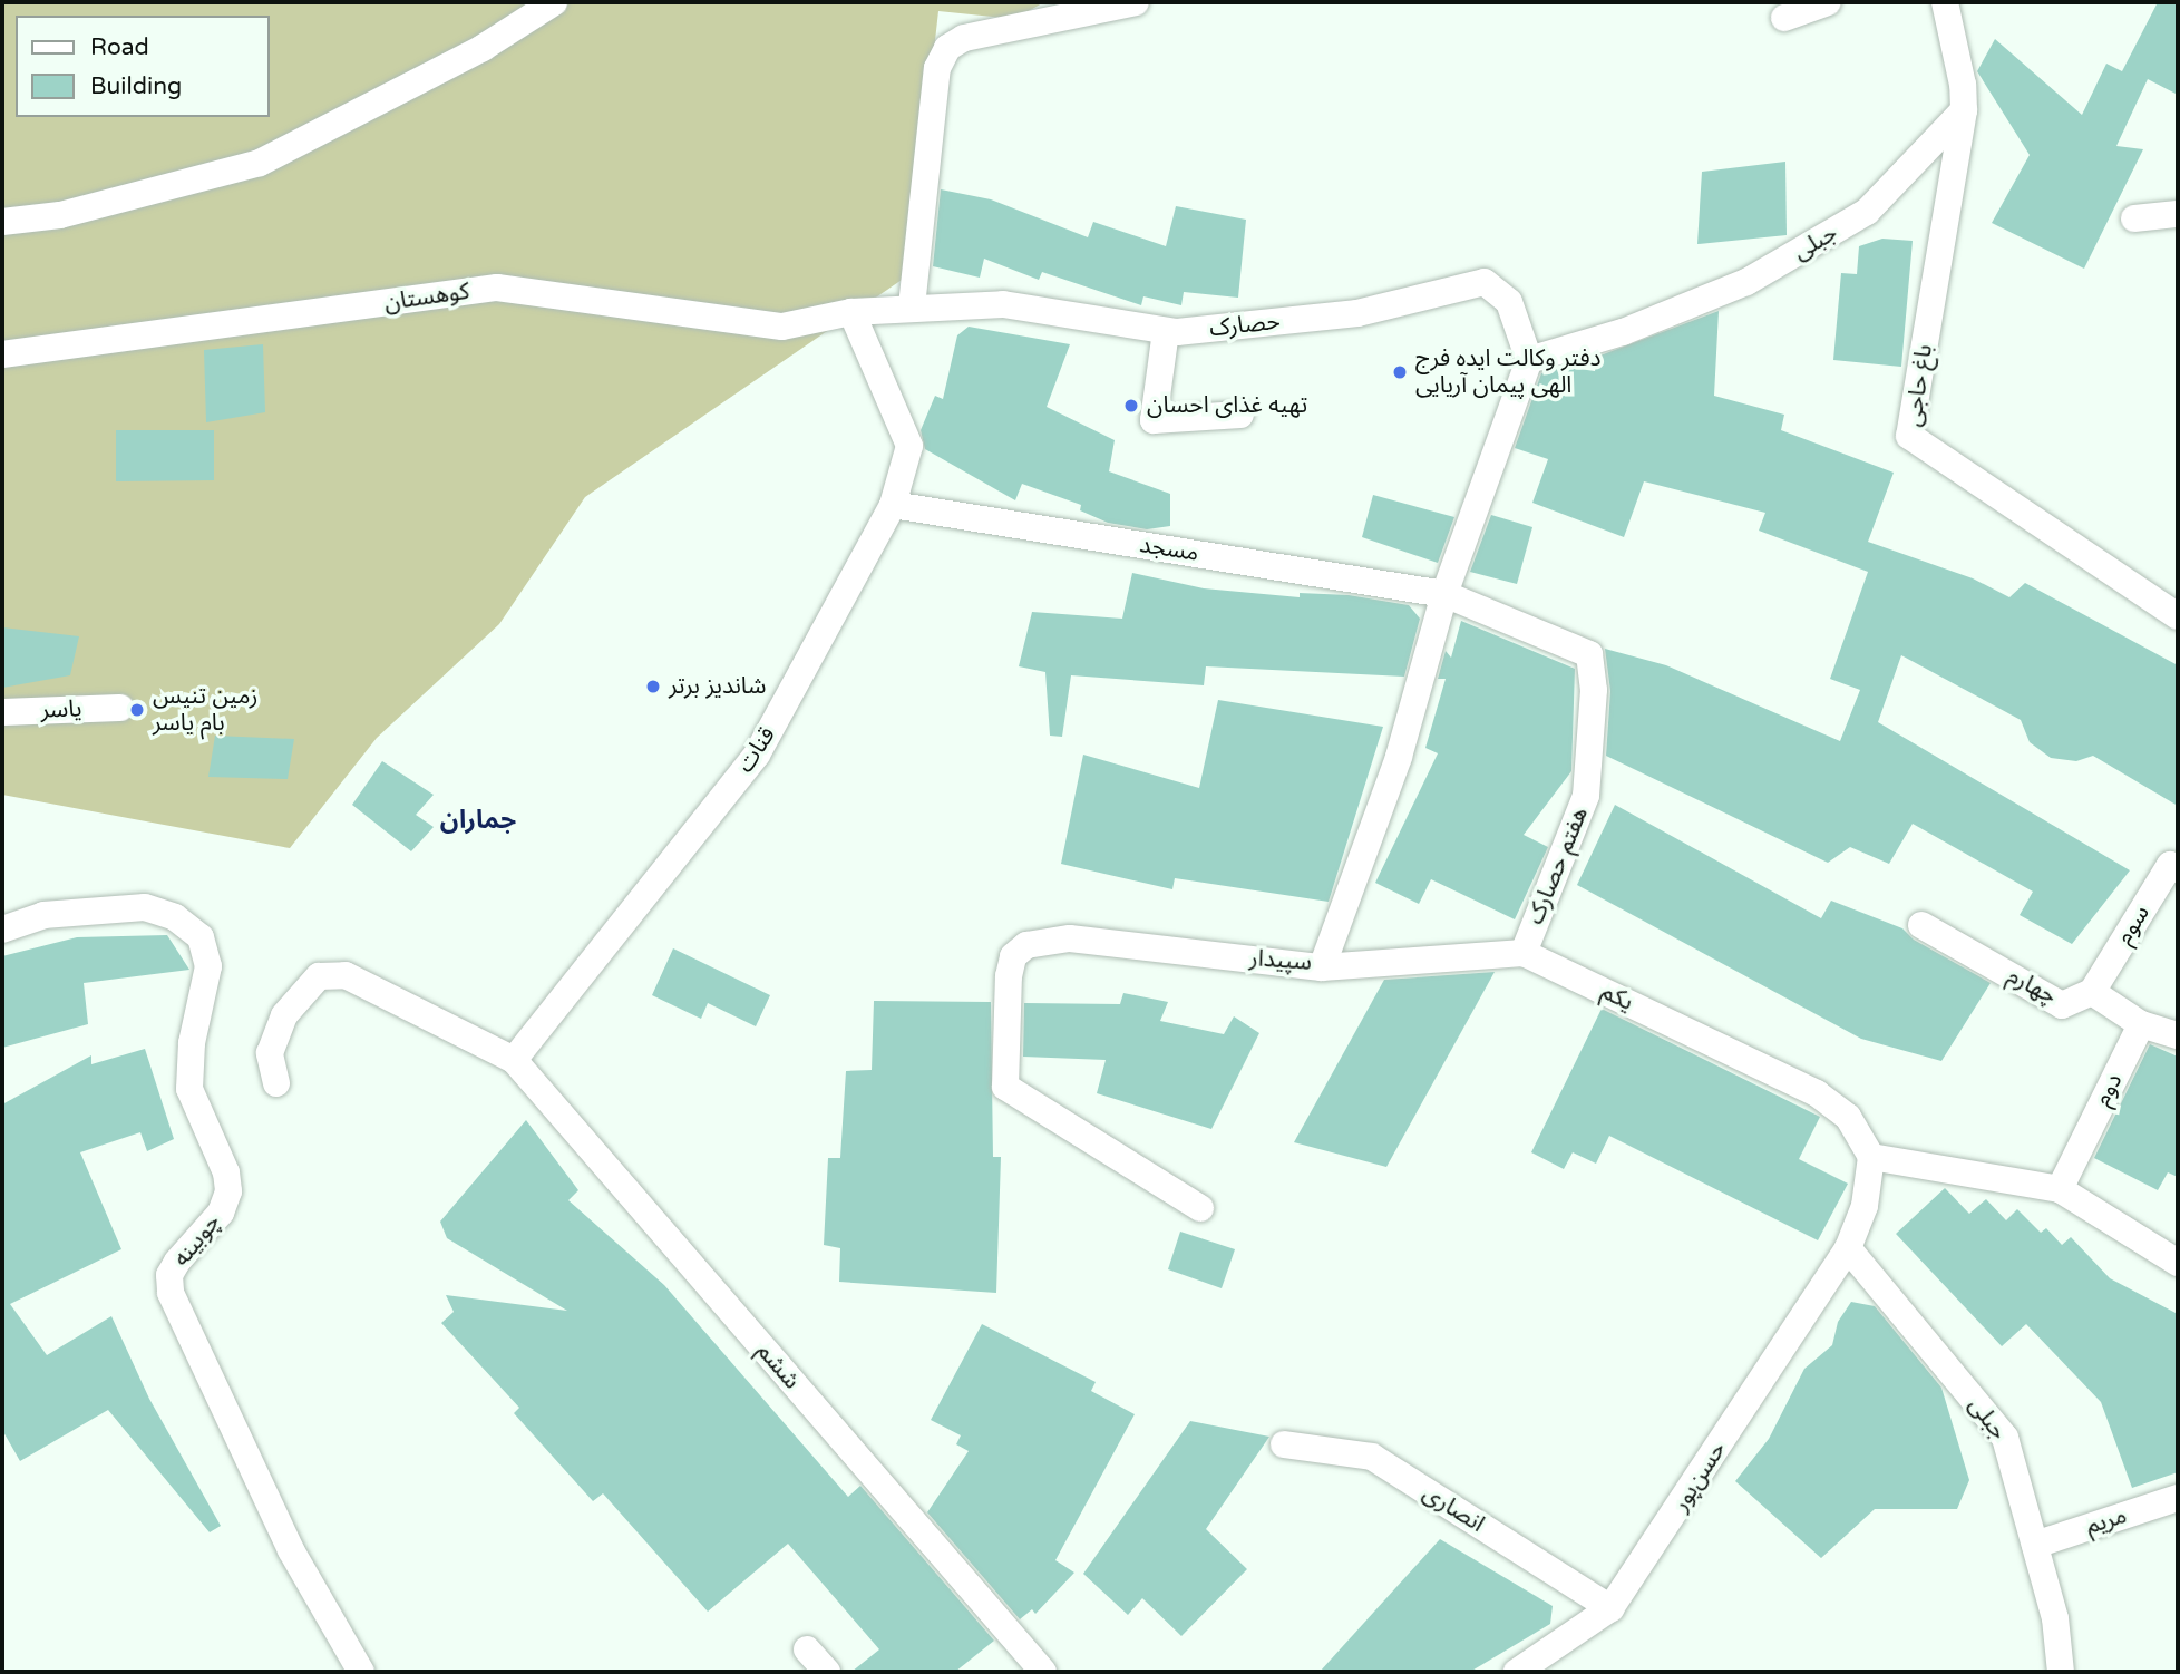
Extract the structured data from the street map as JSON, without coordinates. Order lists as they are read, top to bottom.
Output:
{
  "streets": {
    "street": [
      "جبلی",
      "کوهستان",
      "حصارک",
      "باغ حاجی",
      "مسجد",
      "یاسر",
      "قنات",
      "هفتم حصارک",
      "سوم",
      "سپیدار",
      "چهارم",
      "یکم",
      "دوم",
      "چوبینه",
      "ششم",
      "حسن‌پور",
      "انصاری",
      "مریم"
    ]
  },
  "crossings": [
    ["جبلی", "حصارک"],
    ["جبلی", "باغ حاجی"],
    ["جبلی", "سپیدار"],
    ["جبلی", "حسن‌پور"],
    ["جبلی", "مریم"],
    ["کوهستان", "حصارک"],
    ["کوهستان", "قنات"],
    ["حصارک", "سپیدار"],
    ["مسجد", "قنات"],
    ["مسجد", "هفتم حصارک"],
    ["مسجد", "سپیدار"],
    ["قنات", "ششم"],
    ["هفتم حصارک", "سپیدار"],
    ["هفتم حصارک", "یکم"],
    ["سوم", "چهارم"],
    ["سپیدار", "یکم"],
    ["چهارم", "دوم"],
    ["حسن‌پور", "انصاری"]
  ],
  "districts": ["جماران"],
  "places": [
    "دفتر وکالت ایده فرج الهی پیمان آریایی",
    "تهیه غذای احسان",
    "شاندیز برتر",
    "زمین تنیس بام یاسر"
  ],
  "legend": ["Road", "Building"]
}
